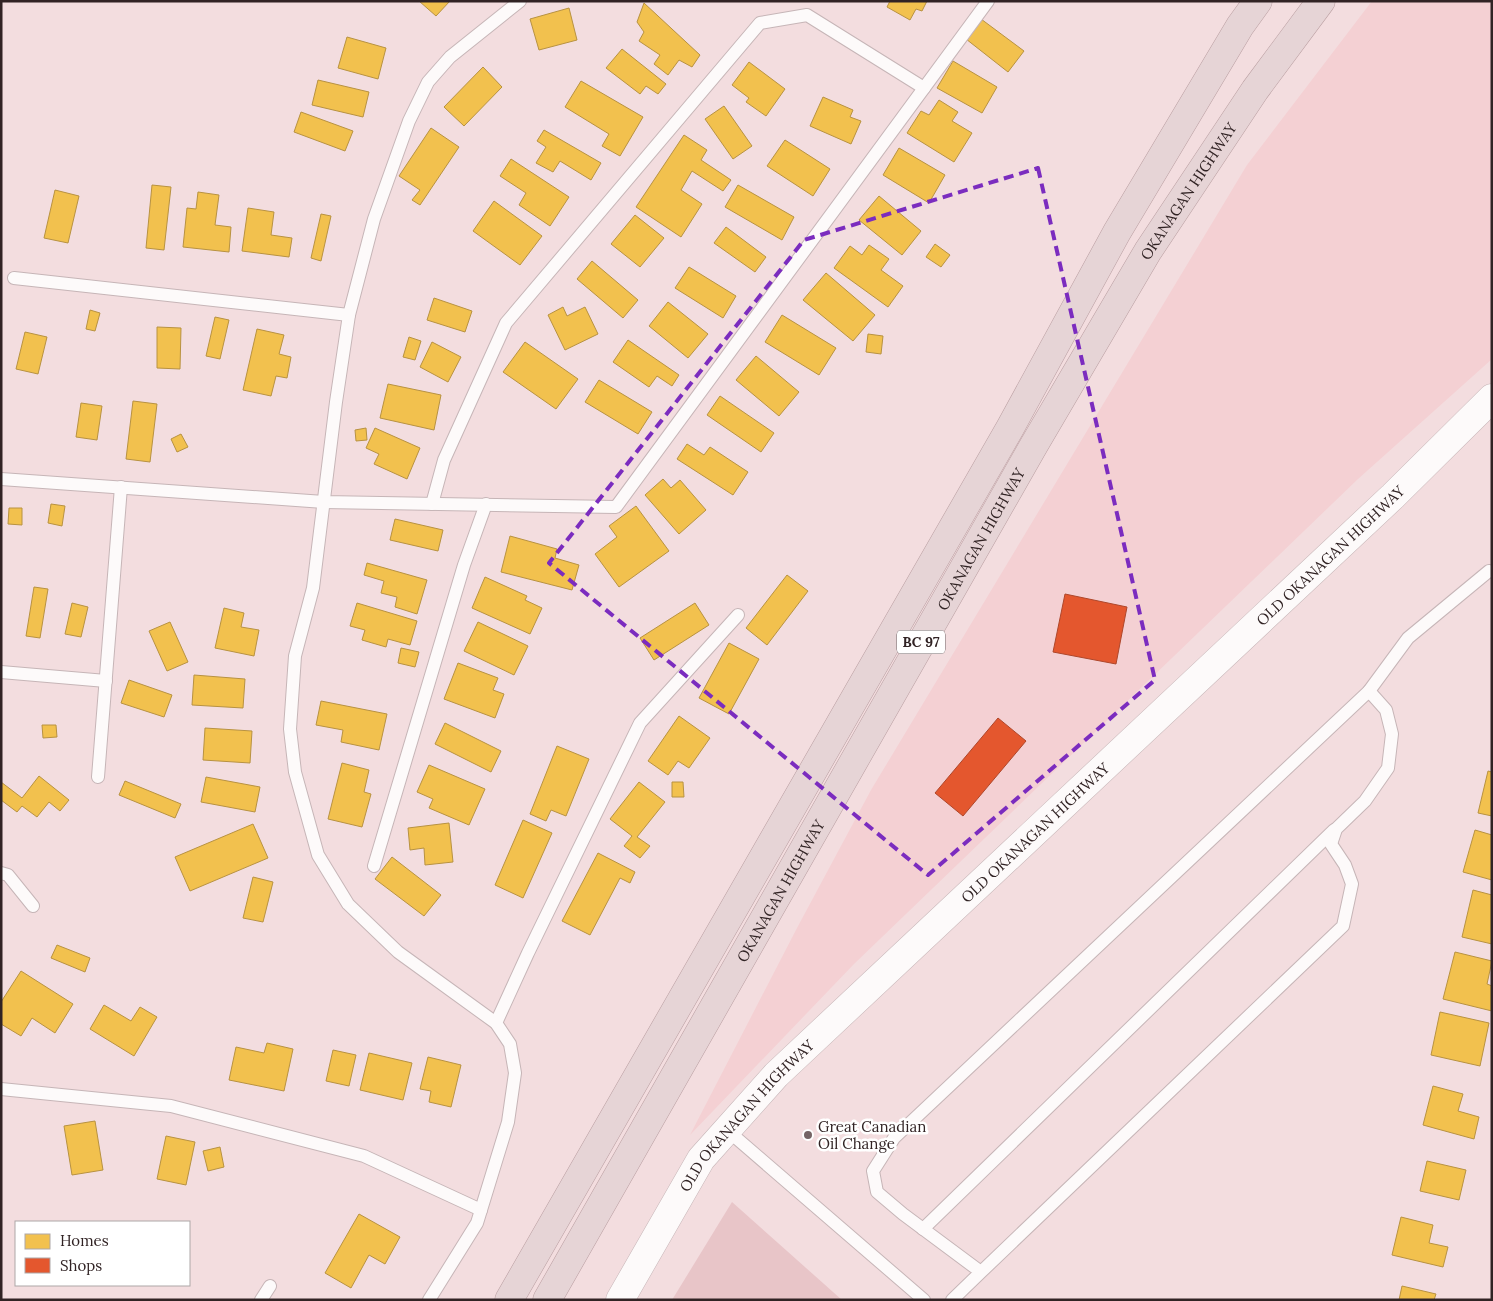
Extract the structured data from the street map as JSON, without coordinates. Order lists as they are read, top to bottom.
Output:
{
  "streets": {
    "highway": ["OKANAGAN HIGHWAY", "BC 97"],
    "street": ["OLD OKANAGAN HIGHWAY"]
  },
  "places": ["Great Canadian Oil Change"],
  "legend": ["Homes", "Shops"]
}
